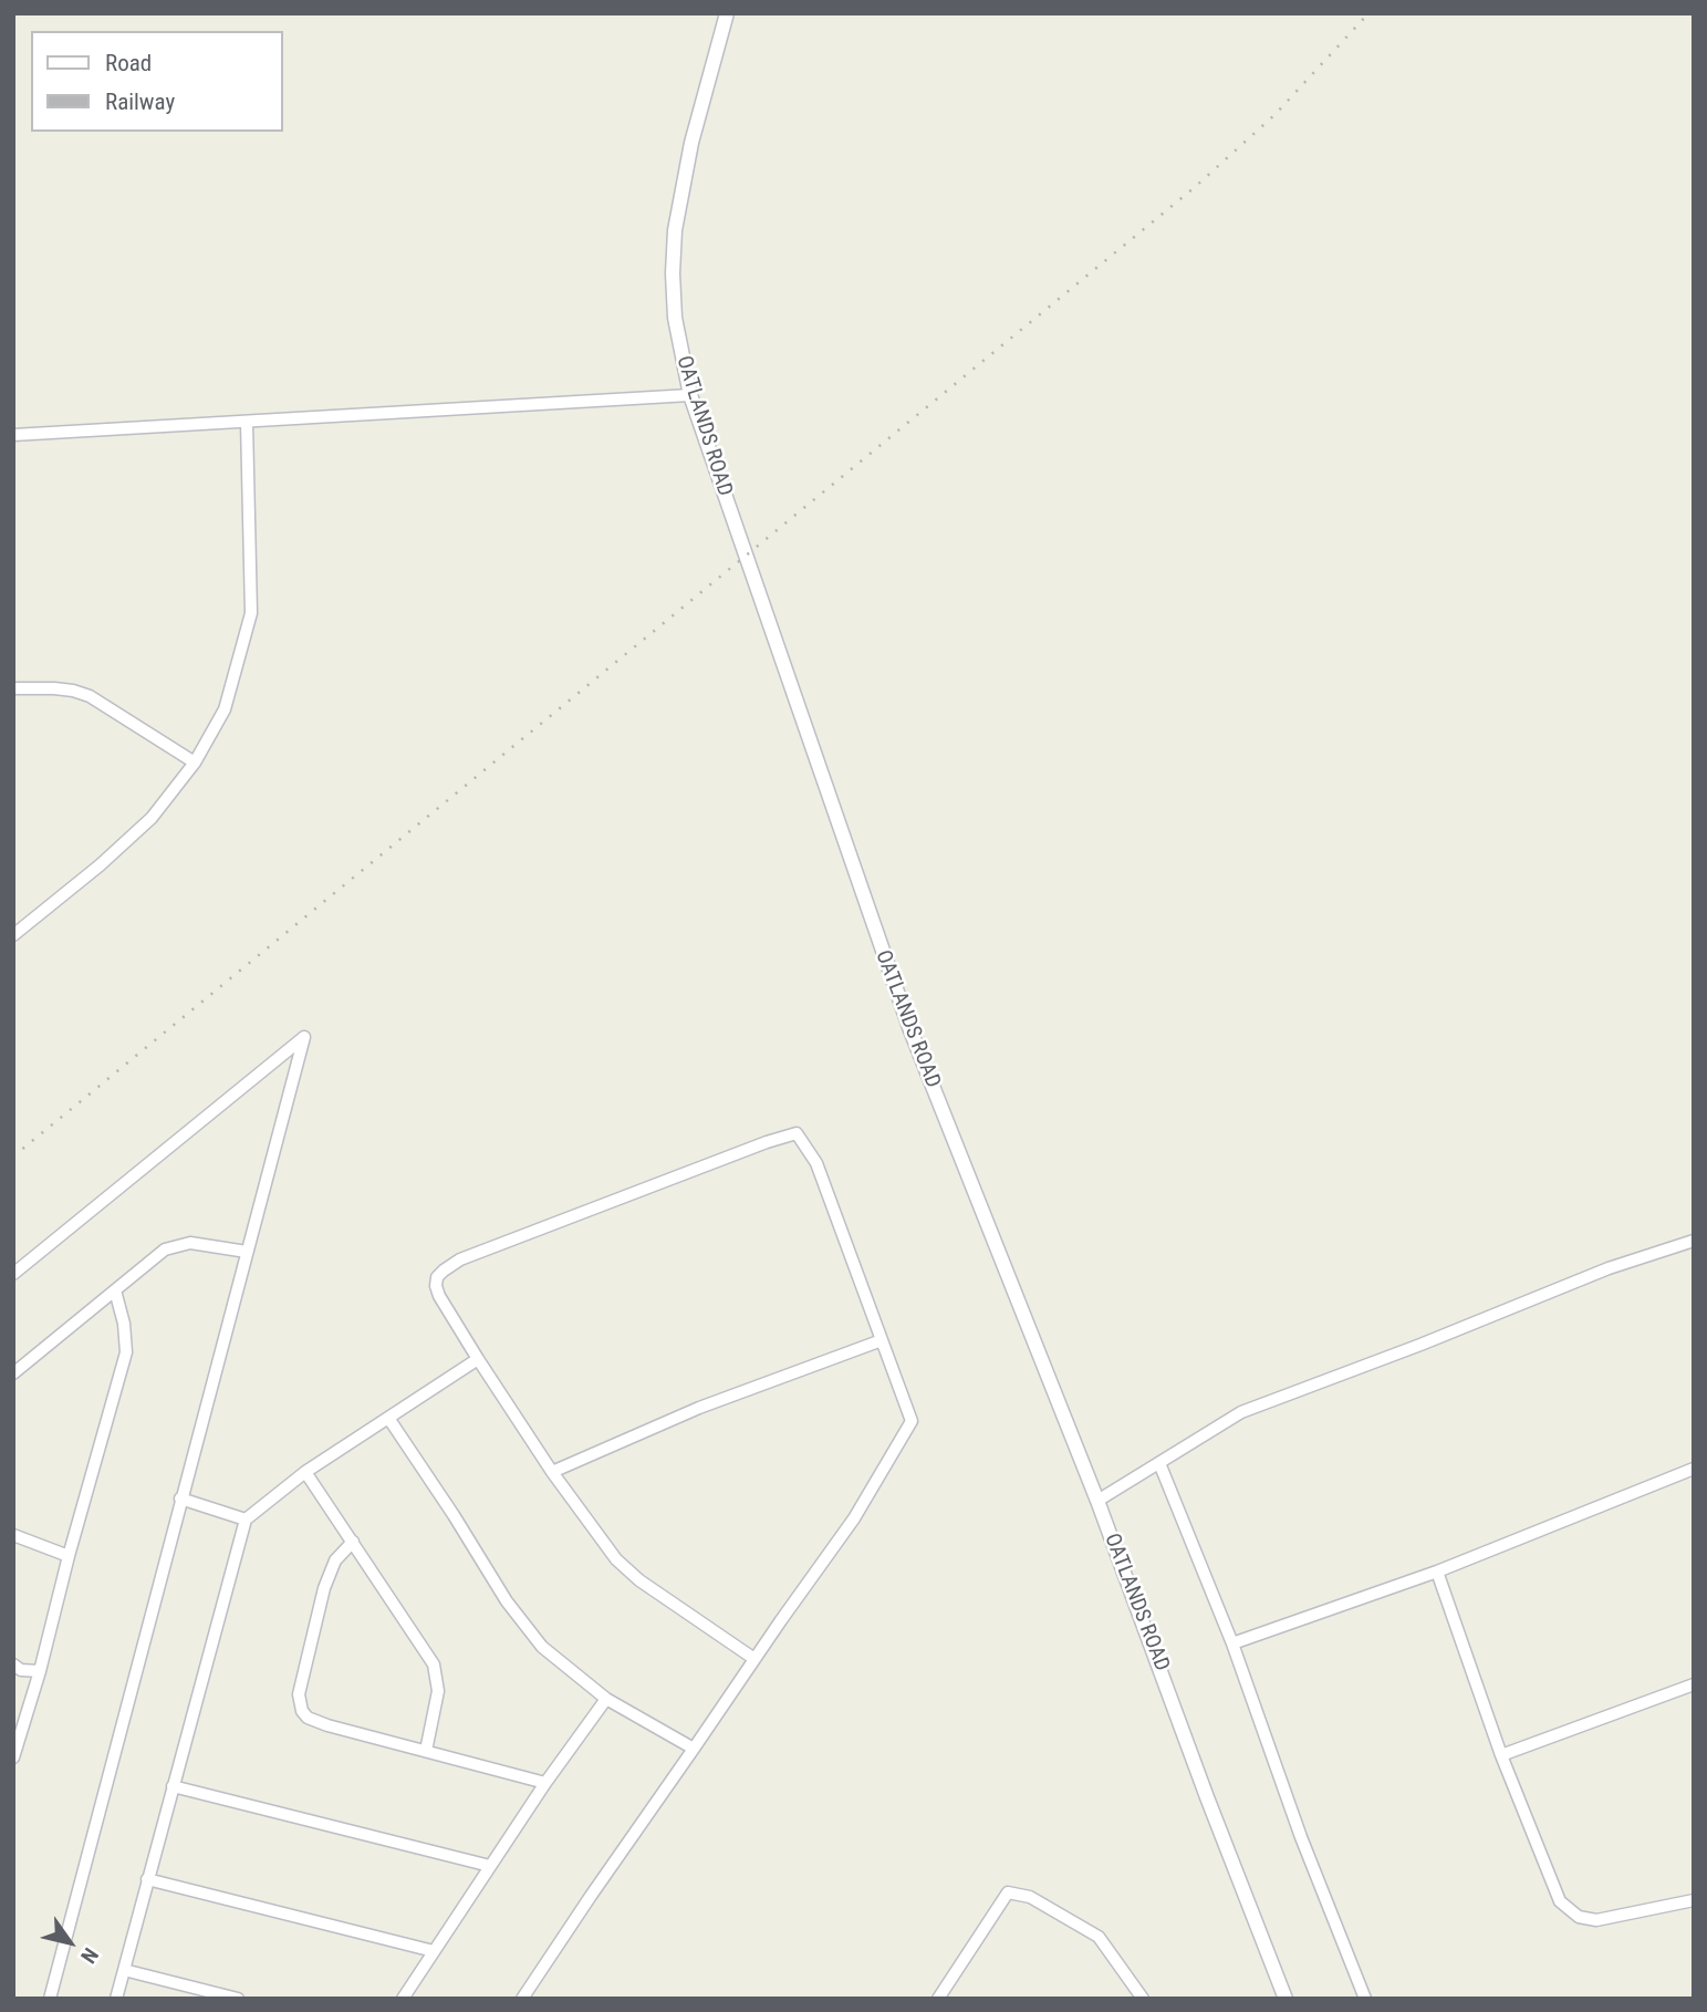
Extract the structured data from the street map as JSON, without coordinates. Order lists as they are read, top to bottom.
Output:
{
  "streets": {
    "street": ["OATLANDS ROAD"]
  },
  "legend": ["Road", "Railway"],
  "north": "bottom right"
}
